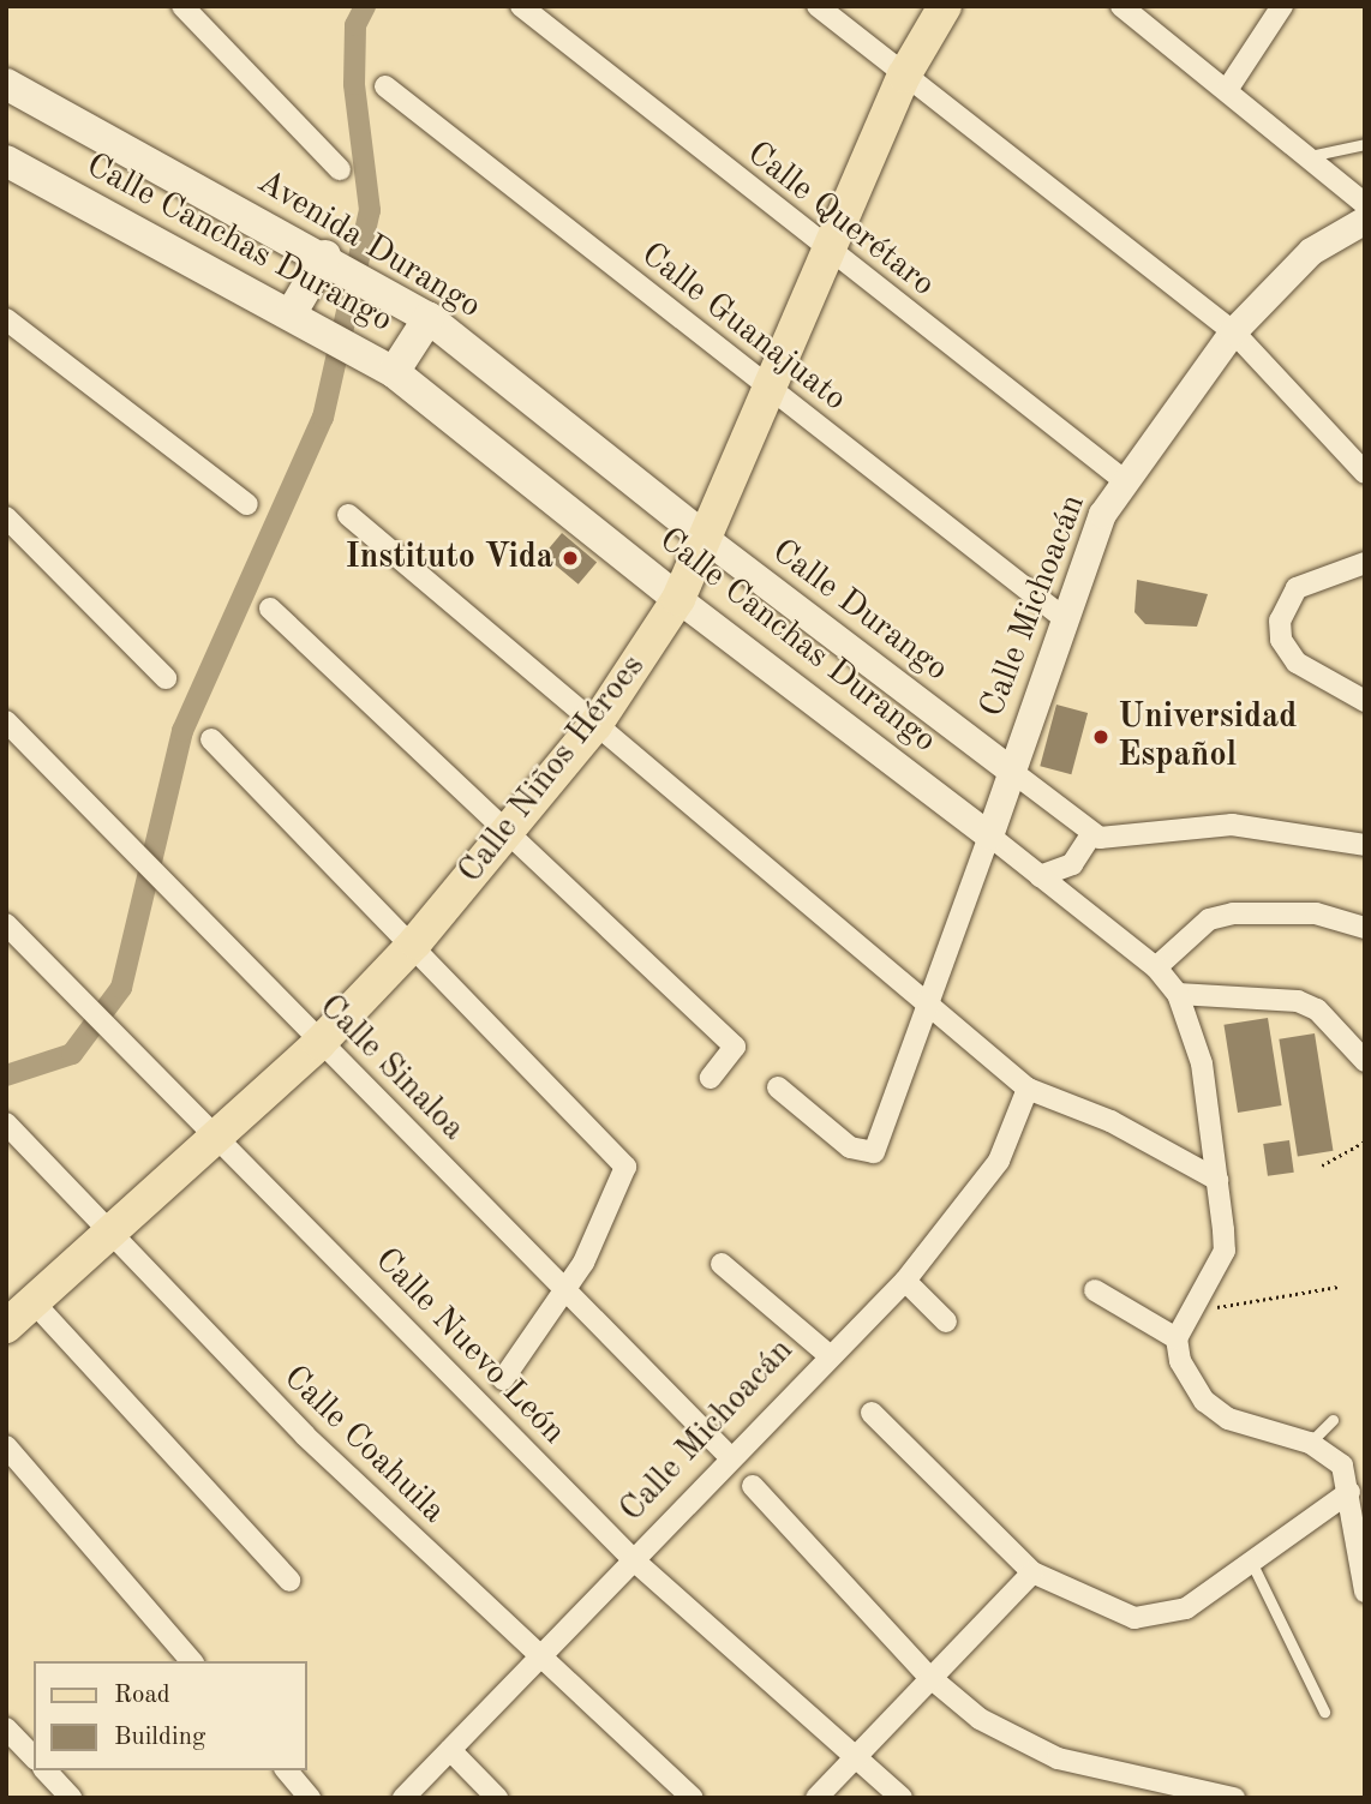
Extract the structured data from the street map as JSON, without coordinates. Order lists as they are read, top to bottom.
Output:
{
  "streets": {
    "main road": ["Calle Canchas Durango", "Avenida Durango", "Calle Niños Héroes"],
    "street": [
      "Calle Querétaro",
      "Calle Guanajuato",
      "Calle Michoacán",
      "Calle Durango",
      "Calle Sinaloa",
      "Calle Nuevo León",
      "Calle Coahuila"
    ]
  },
  "crossings": [
    ["Calle Querétaro", "Calle Michoacán"],
    ["Calle Querétaro", "Calle Niños Héroes"],
    ["Calle Canchas Durango", "Calle Michoacán"],
    ["Calle Canchas Durango", "Calle Niños Héroes"],
    ["Avenida Durango", "Calle Durango"],
    ["Avenida Durango", "Calle Niños Héroes"],
    ["Calle Guanajuato", "Calle Michoacán"],
    ["Calle Guanajuato", "Calle Niños Héroes"],
    ["Calle Michoacán", "Calle Durango"],
    ["Calle Michoacán", "Calle Sinaloa"],
    ["Calle Michoacán", "Calle Nuevo León"],
    ["Calle Michoacán", "Calle Coahuila"],
    ["Calle Durango", "Calle Niños Héroes"],
    ["Calle Niños Héroes", "Calle Sinaloa"],
    ["Calle Niños Héroes", "Calle Nuevo León"],
    ["Calle Niños Héroes", "Calle Coahuila"]
  ],
  "places": ["Instituto Vida", "Universidad Español"],
  "legend": ["Road", "Building"]
}
